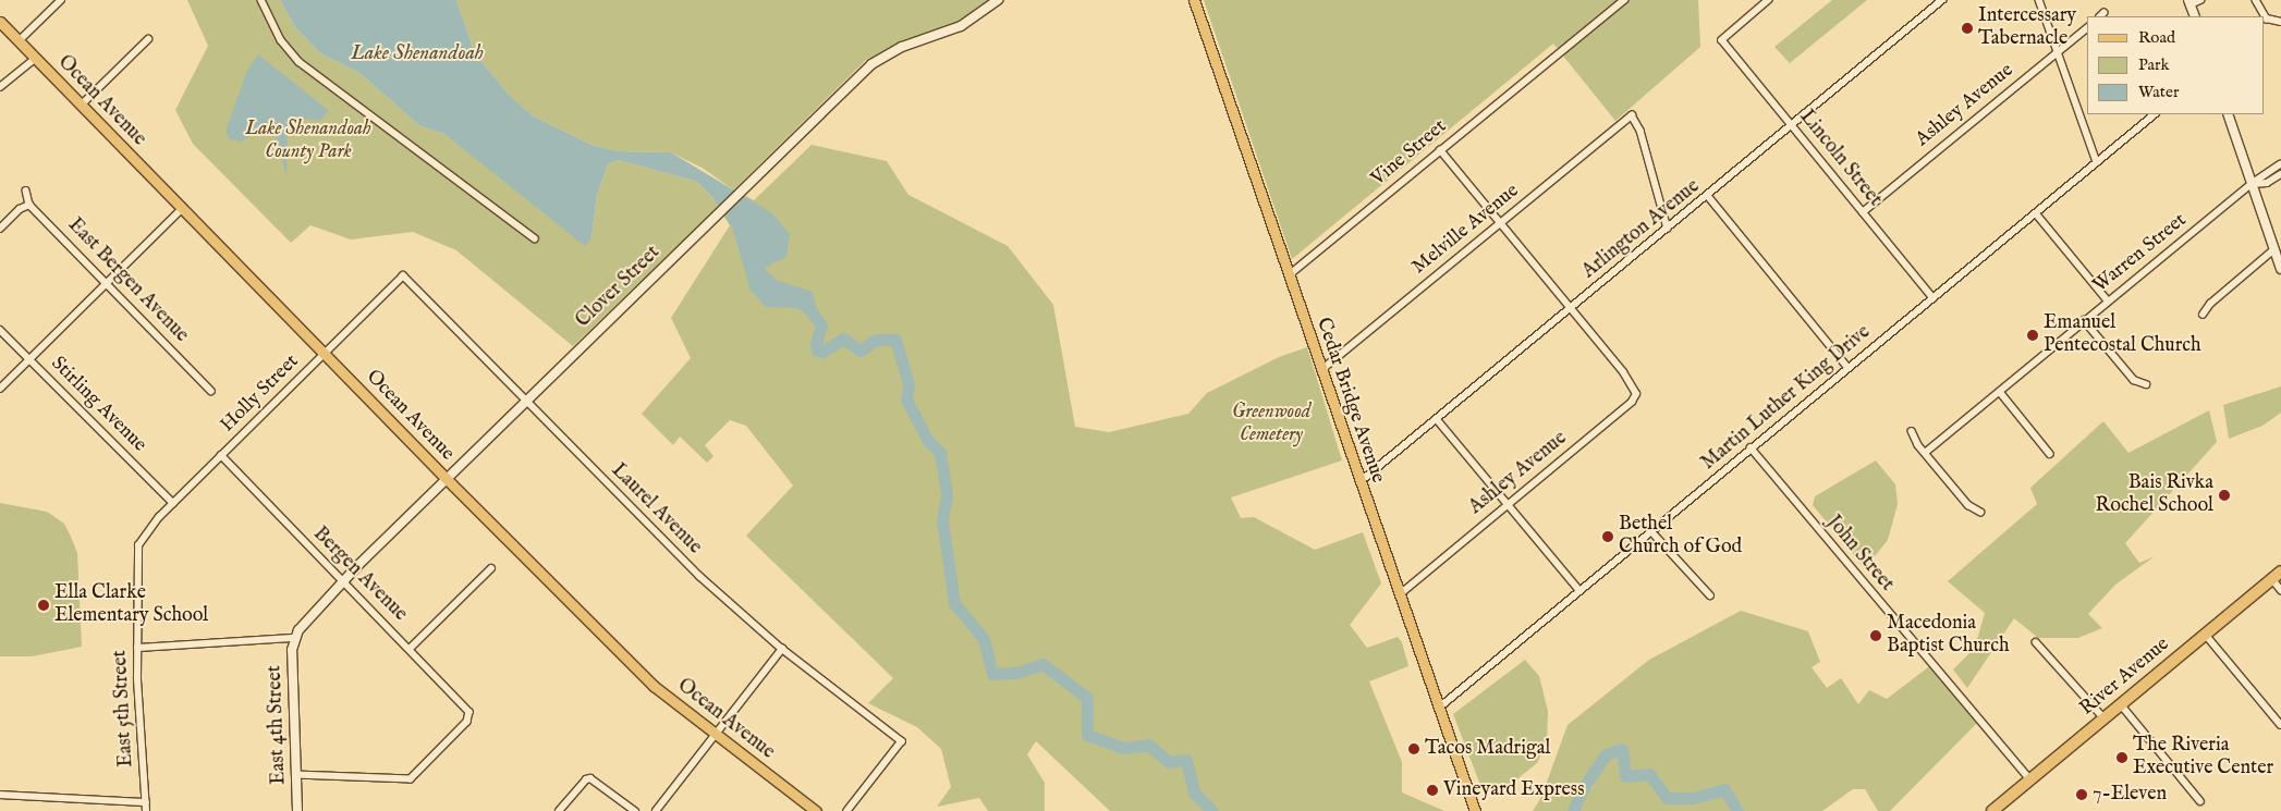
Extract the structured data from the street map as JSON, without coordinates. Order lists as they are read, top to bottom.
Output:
{
  "streets": {
    "highway": ["River Avenue"],
    "main road": ["Ocean Avenue", "Cedar Bridge Avenue"],
    "street": [
      "Ashley Avenue",
      "Vine Street",
      "Lincoln Street",
      "Melville Avenue",
      "Arlington Avenue",
      "Warren Street",
      "East Bergen Avenue",
      "Clover Street",
      "Holly Street",
      "Martin Luther King Drive",
      "Stirling Avenue",
      "Laurel Avenue",
      "John Street",
      "Bergen Avenue",
      "East 5th Street",
      "East 4th Street"
    ]
  },
  "crossings": [
    ["Ocean Avenue", "Clover Street"],
    ["Ocean Avenue", "Holly Street"],
    ["Ashley Avenue", "Lincoln Street"],
    ["Ashley Avenue", "Arlington Avenue"],
    ["Ashley Avenue", "Cedar Bridge Avenue"],
    ["Vine Street", "Cedar Bridge Avenue"],
    ["Lincoln Street", "Arlington Avenue"],
    ["Lincoln Street", "Martin Luther King Drive"],
    ["Melville Avenue", "Arlington Avenue"],
    ["Melville Avenue", "Cedar Bridge Avenue"],
    ["Arlington Avenue", "Cedar Bridge Avenue"],
    ["Clover Street", "Laurel Avenue"],
    ["Clover Street", "Bergen Avenue"],
    ["Clover Street", "East 4th Street"],
    ["Holly Street", "Stirling Avenue"],
    ["Holly Street", "Laurel Avenue"],
    ["Holly Street", "Bergen Avenue"],
    ["Holly Street", "East 5th Street"],
    ["Martin Luther King Drive", "Cedar Bridge Avenue"],
    ["Martin Luther King Drive", "John Street"],
    ["John Street", "River Avenue"],
    ["Bergen Avenue", "East 4th Street"]
  ],
  "water": ["Lake Shenandoah"],
  "parks": ["Lake Shenandoah County Park", "Greenwood Cemetery"],
  "places": [
    "Intercessary Tabernacle",
    "Emanuel Pentecostal Church",
    "Bais Rivka Rochel School",
    "Bethel Church of God",
    "Ella Clarke Elementary School",
    "Macedonia Baptist Church",
    "Tacos Madrigal",
    "The Riveria Executive Center",
    "Vineyard Express",
    "7-Eleven"
  ],
  "legend": ["Road", "Park", "Water"]
}
